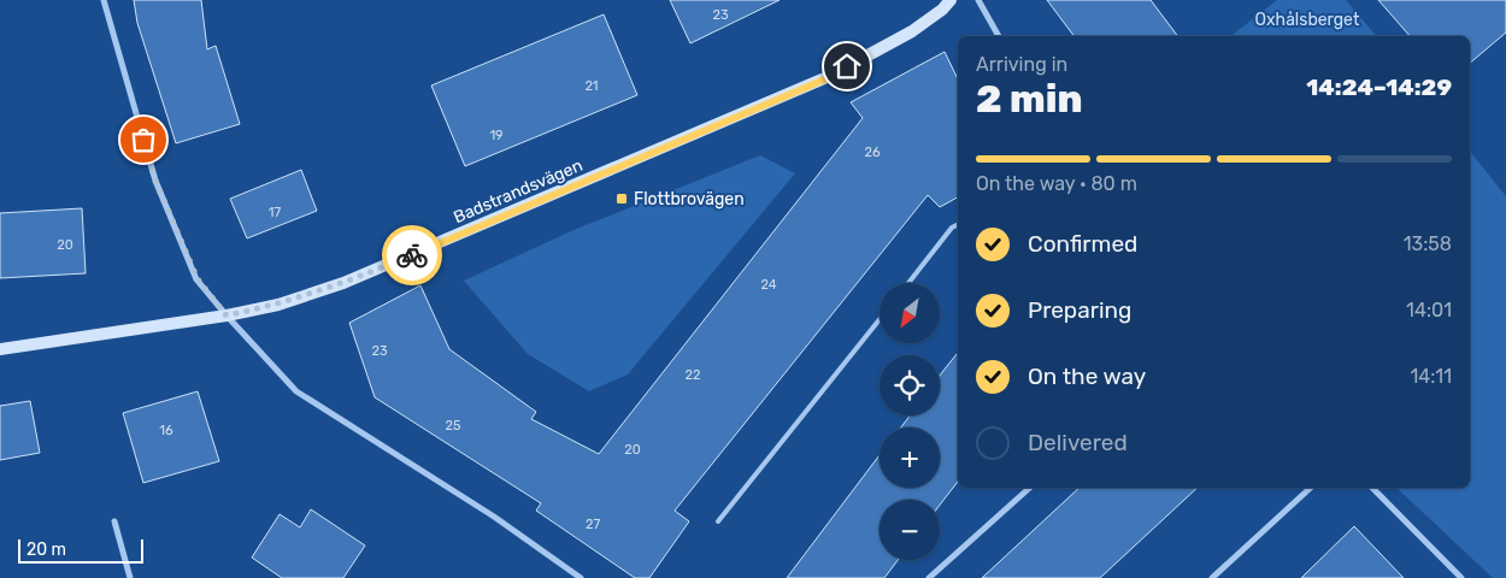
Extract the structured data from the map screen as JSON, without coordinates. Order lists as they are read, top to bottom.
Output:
{
  "streets": {
    "street": ["Badstrandsvägen"]
  },
  "parks": ["Oxhålsberget"],
  "places": {
    "transit": ["Flottbrovägen"]
  },
  "house_numbers": [
    "23",
    "21",
    "19",
    "26",
    "17",
    "20",
    "24",
    "23",
    "22",
    "25",
    "16",
    "20",
    "27"
  ],
  "scale_bar": "20 m",
  "north": "bottom left",
  "page": {
    "heading": ["2 min", "Arriving in", "14:24–14:29"],
    "bar": "On the way · 80 m",
    "list": [
      ["Confirmed", "13:58"],
      ["Preparing", "14:01"],
      ["On the way", "14:11"],
      "Delivered"
    ],
    "map_buttons": ["+", "−"],
    "scale": "20 m"
  }
}
